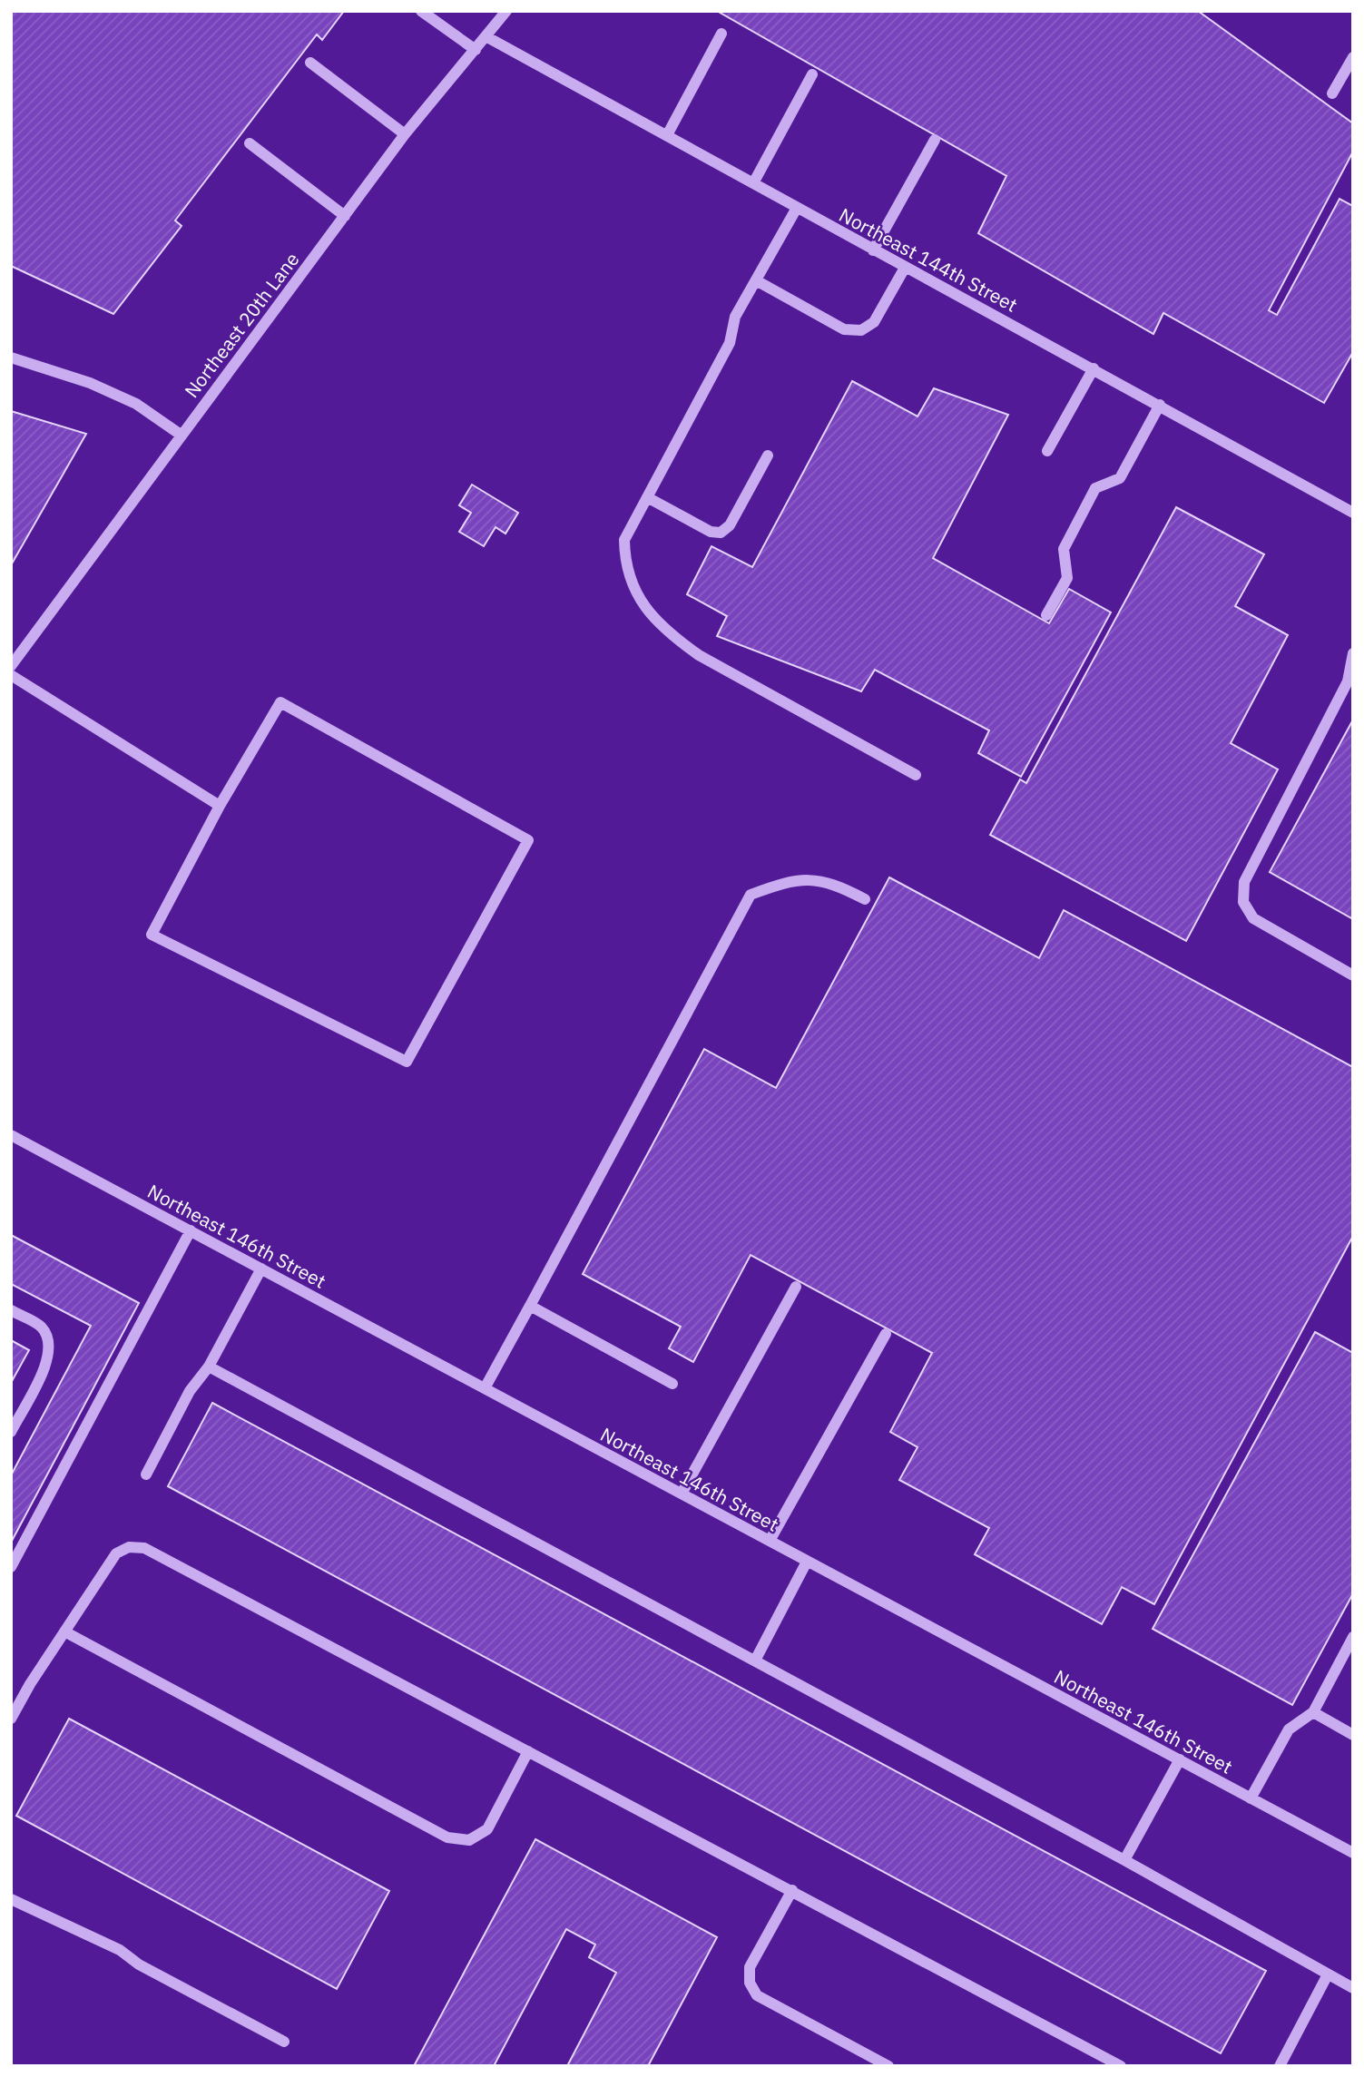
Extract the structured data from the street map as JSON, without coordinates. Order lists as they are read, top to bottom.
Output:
{
  "streets": {
    "street": ["Northeast 144th Street", "Northeast 20th Lane", "Northeast 146th Street"]
  },
  "crossings": [
    ["Northeast 144th Street", "Northeast 20th Lane"]
  ]
}
